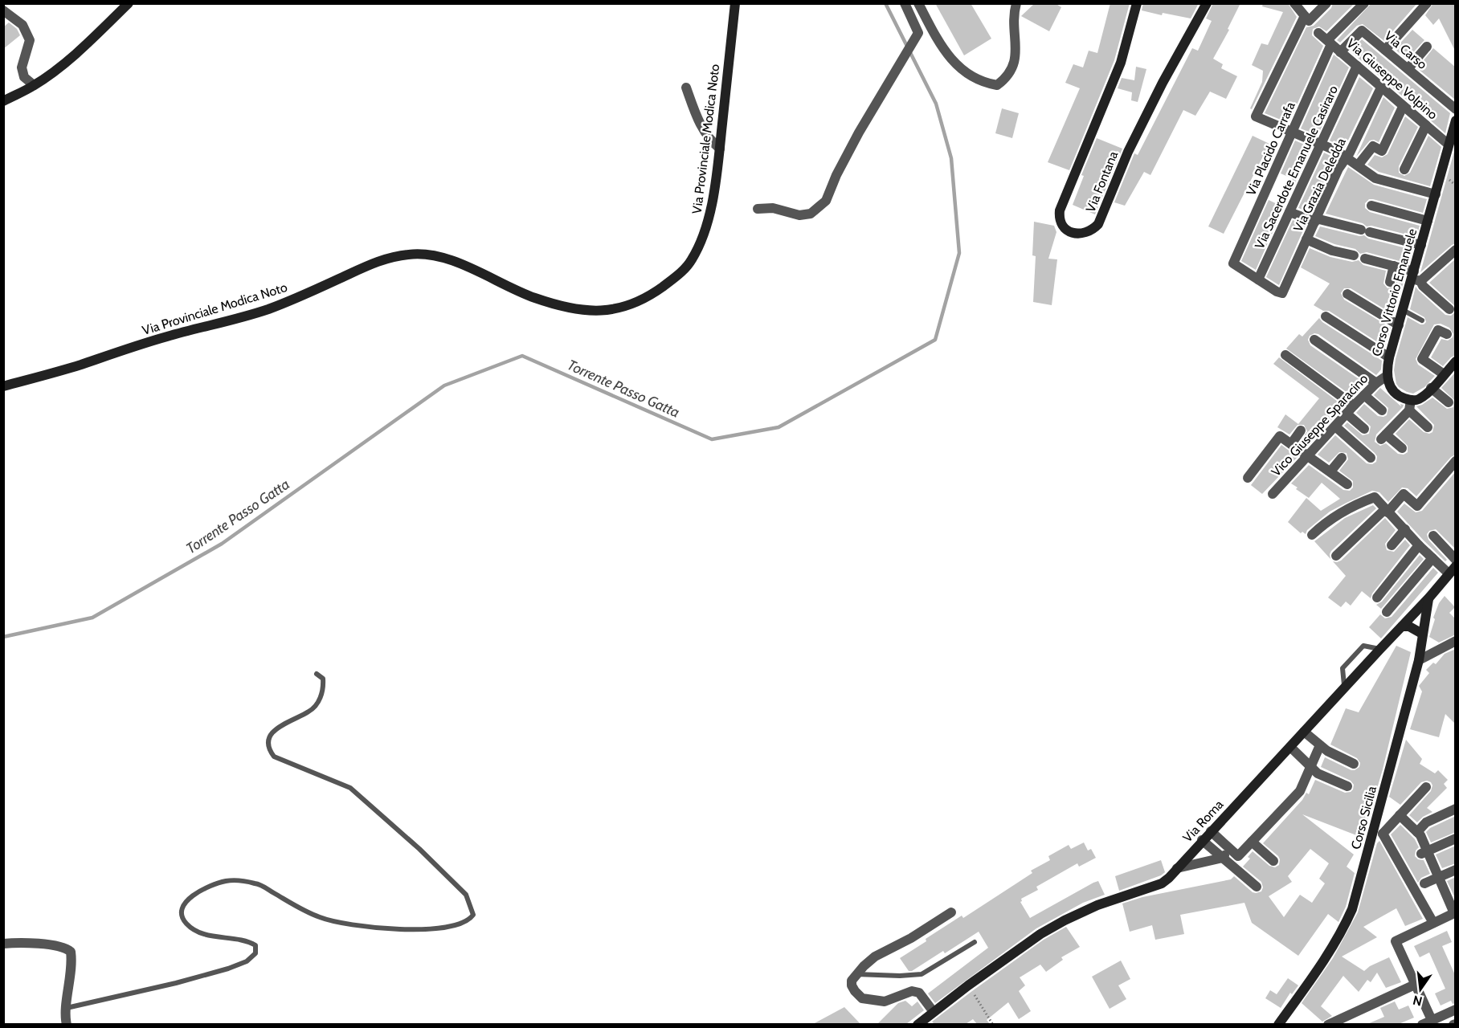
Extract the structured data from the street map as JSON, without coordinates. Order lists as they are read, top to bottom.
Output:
{
  "streets": {
    "street": [
      "Via Carso",
      "Via Giuseppe Volpino",
      "Via Provinciale Modica Noto",
      "Via Placido Carrafa",
      "Via Sacerdote Emanuele Casiraro",
      "Via Fontana",
      "Via Grazia Deledda",
      "Corso Vittorio Emanuele",
      "Vico Giuseppe Sparacino",
      "Corso Sicilia",
      "Via Roma"
    ]
  },
  "crossings": [
    ["Via Carso", "Via Giuseppe Volpino"],
    ["Via Giuseppe Volpino", "Via Placido Carrafa"],
    ["Via Giuseppe Volpino", "Via Sacerdote Emanuele Casiraro"],
    ["Via Giuseppe Volpino", "Via Grazia Deledda"],
    ["Via Giuseppe Volpino", "Corso Vittorio Emanuele"],
    ["Via Placido Carrafa", "Via Sacerdote Emanuele Casiraro"],
    ["Via Placido Carrafa", "Via Grazia Deledda"],
    ["Via Sacerdote Emanuele Casiraro", "Via Grazia Deledda"],
    ["Corso Vittorio Emanuele", "Vico Giuseppe Sparacino"],
    ["Corso Sicilia", "Via Roma"]
  ],
  "water": ["Torrente Passo Gatta"],
  "north": "bottom"
}
